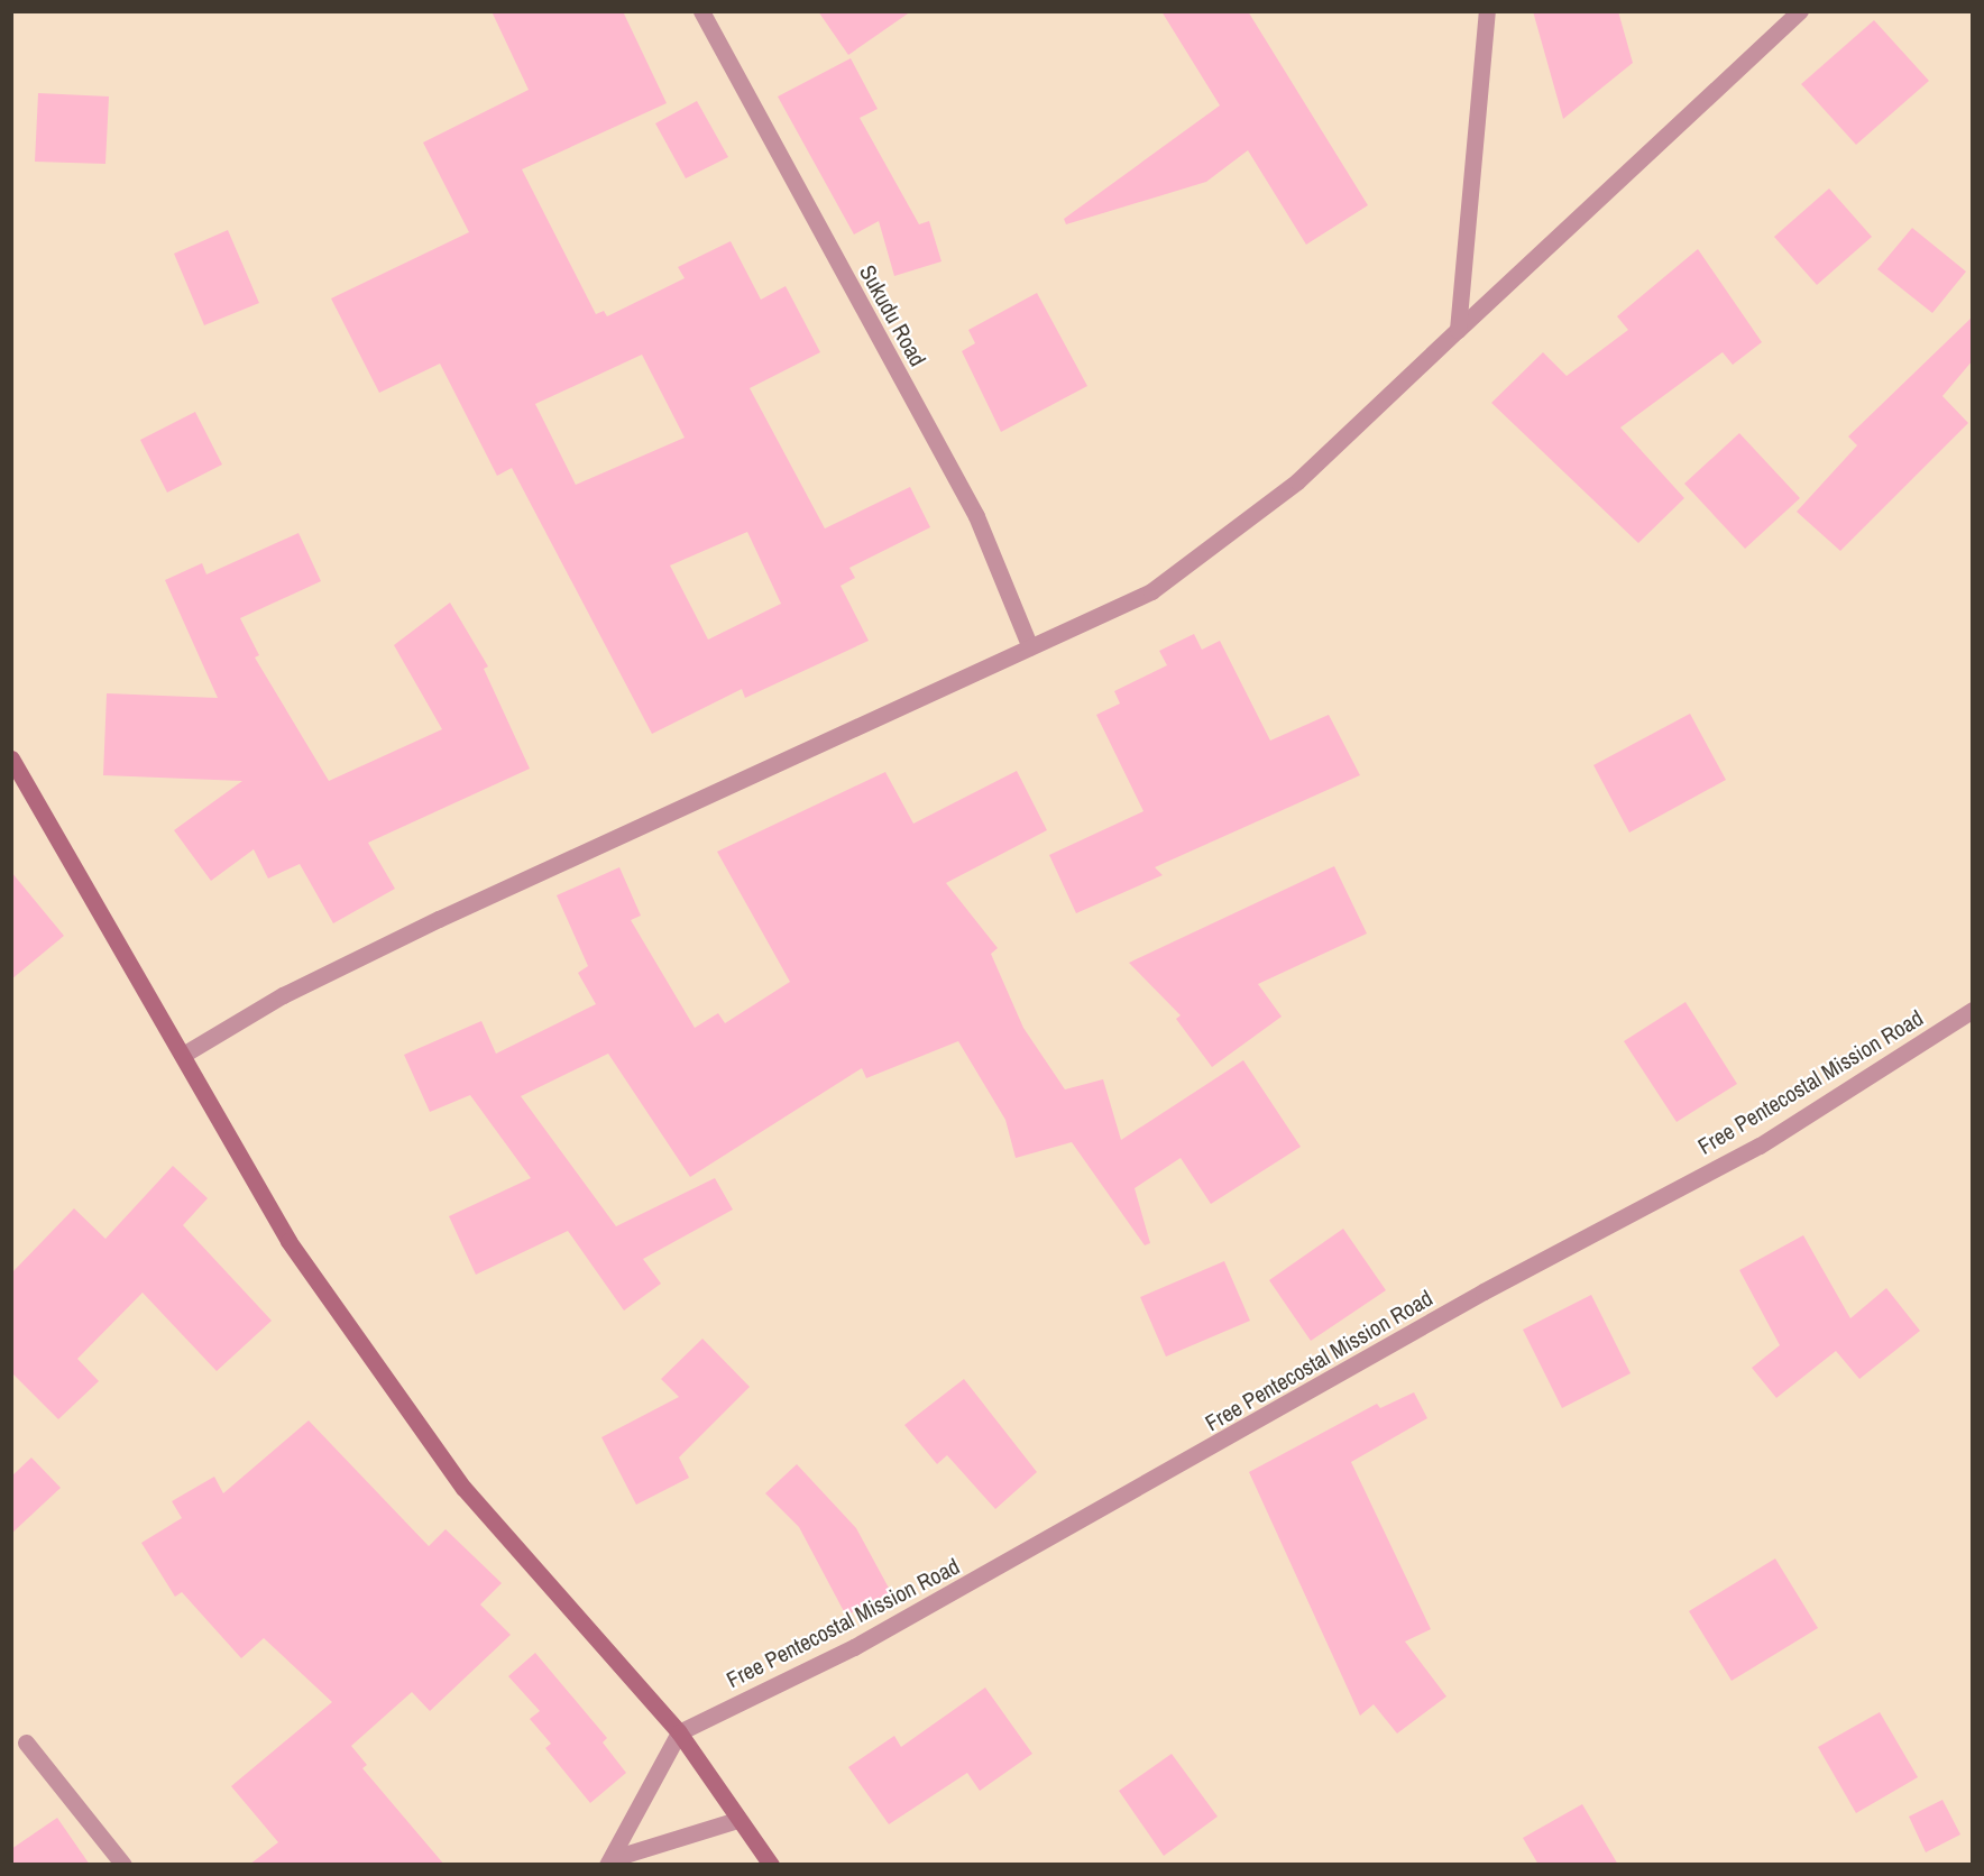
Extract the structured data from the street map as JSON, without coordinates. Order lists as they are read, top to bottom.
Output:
{
  "streets": {
    "street": ["Sukudu Road", "Free Pentecostal Mission Road"]
  }
}
